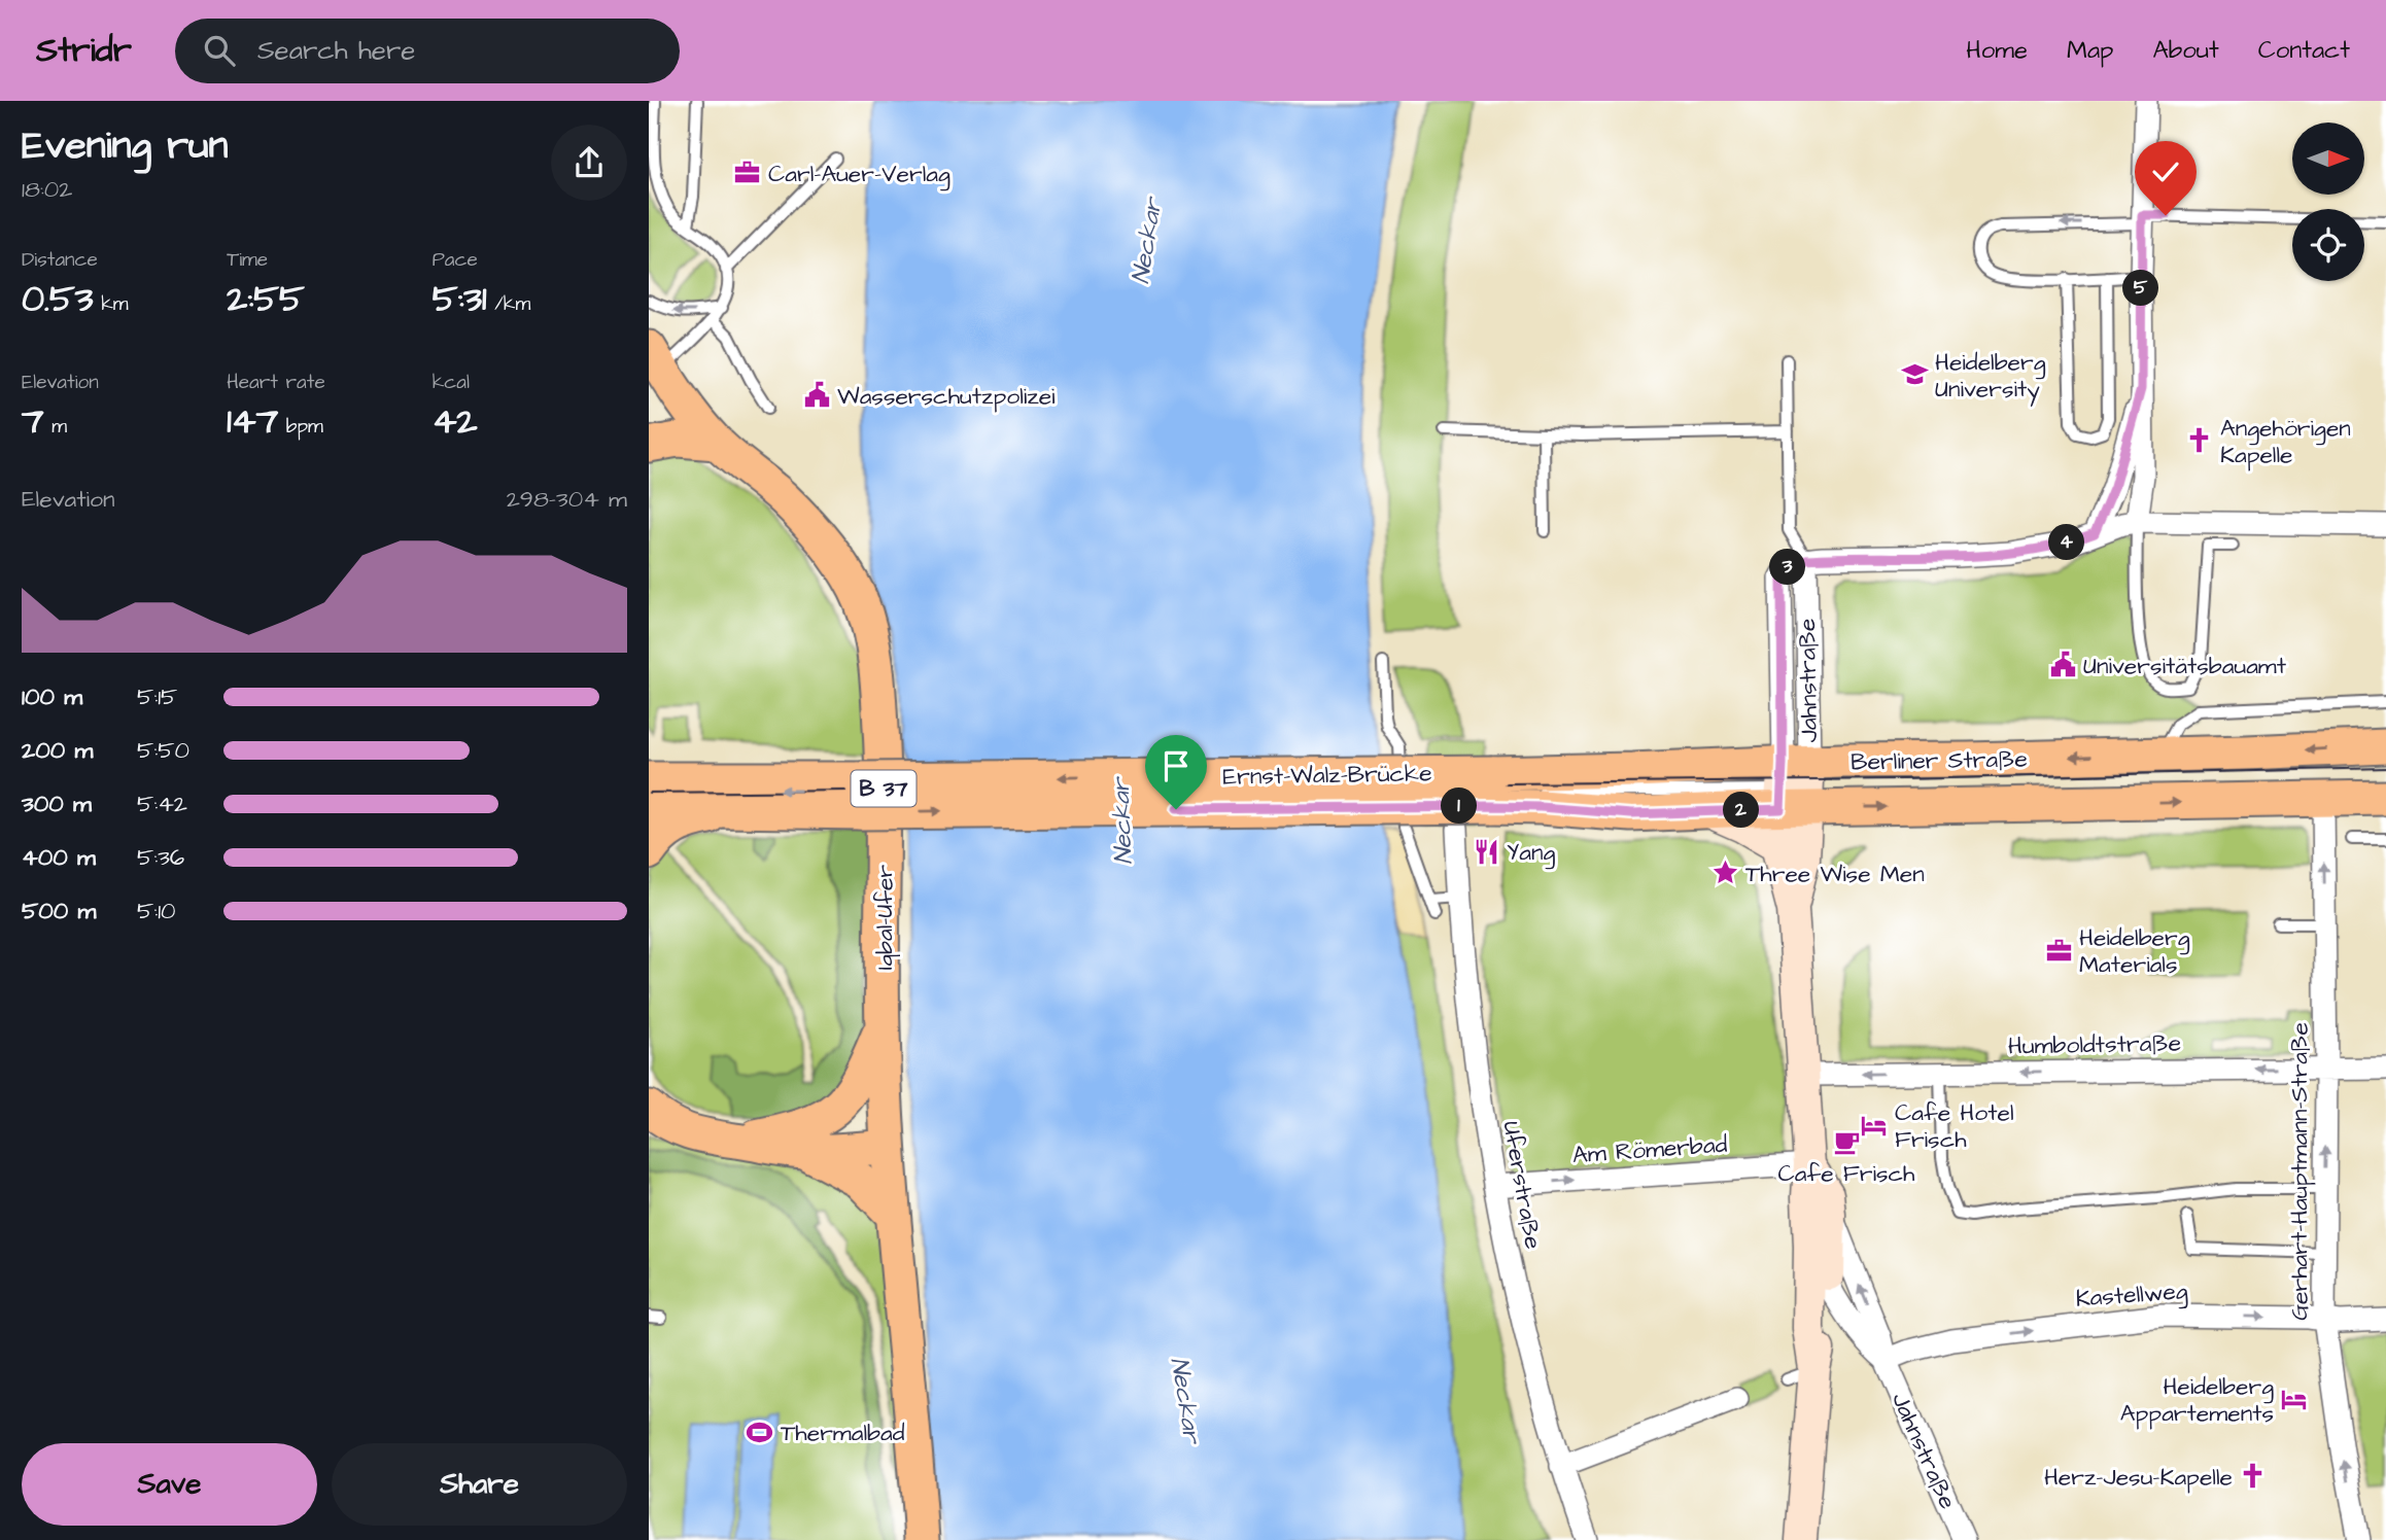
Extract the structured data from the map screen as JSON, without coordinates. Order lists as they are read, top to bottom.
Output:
{
  "streets": {
    "main road": [
      "Berliner Straße",
      "Ernst-Walz-Brücke",
      "B 37",
      "Iqbal-Ufer"
    ],
    "street": [
      "Jahnstraße",
      "Humboldtstraße",
      "Am Römerbad",
      "Gerhart-Hauptmann-Straße",
      "Uferstraße",
      "Kastellweg"
    ]
  },
  "crossings": [
    ["Jahnstraße", "Berliner Straße"],
    ["Jahnstraße", "Humboldtstraße"],
    ["Jahnstraße", "Am Römerbad"],
    ["Jahnstraße", "Kastellweg"],
    ["Berliner Straße", "Ernst-Walz-Brücke"],
    ["Berliner Straße", "Gerhart-Hauptmann-Straße"],
    ["Humboldtstraße", "Gerhart-Hauptmann-Straße"],
    ["Am Römerbad", "Uferstraße"],
    ["Gerhart-Hauptmann-Straße", "Kastellweg"]
  ],
  "one_way": [
    "Humboldtstraße",
    "Am Römerbad",
    "Gerhart-Hauptmann-Straße",
    "Kastellweg"
  ],
  "water": ["Neckar"],
  "places": {
    "office": ["Carl-Auer-Verlag", "Heidelberg Materials"],
    "school or university": ["Heidelberg University"],
    "public building": ["Wasserschutzpolizei", "Universitätsbauamt"],
    "church": ["Angehörigen Kapelle", "Herz-Jesu-Kapelle"],
    "restaurant": ["Yang"],
    "place": ["Three Wise Men"],
    "hotel": ["Cafe Hotel Frisch", "Heidelberg Appartements"],
    "cafe": ["Cafe Frisch"],
    "sports": ["Thermalbad"]
  },
  "north": "right",
  "page": {
    "header": "Stridr",
    "search": "Search here",
    "nav": [
      "Home",
      "Map",
      "About",
      "Contact"
    ],
    "heading": ["Evening run", "18:02"],
    "stats": [
      ["Distance", "0.53 km"],
      ["Time", "2:55"],
      ["Pace", "5:31 /km"],
      ["Elevation", "7 m"],
      ["Heart rate", "147 bpm"],
      ["kcal", "42"]
    ],
    "pins": [
      "5",
      "4",
      "3",
      "1",
      "2"
    ],
    "chart": ["Elevation", "298–304 m"],
    "list": [
      {
        "name": "100 m",
        "note": "5:15"
      },
      {
        "name": "200 m",
        "note": "5:50"
      },
      {
        "name": "300 m",
        "note": "5:42"
      },
      {
        "name": "400 m",
        "note": "5:36"
      },
      {
        "name": "500 m",
        "note": "5:10"
      }
    ],
    "buttons": ["Save", "Share"]
  }
}
